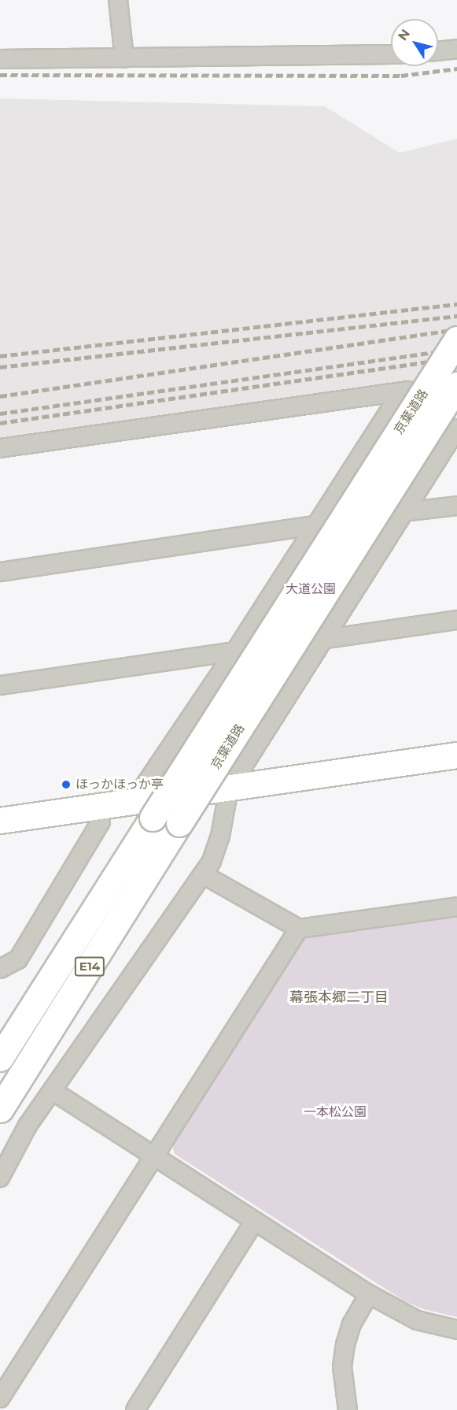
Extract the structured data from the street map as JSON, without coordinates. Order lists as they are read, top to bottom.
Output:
{
  "streets": {
    "highway": ["京葉道路", "E14"]
  },
  "districts": ["幕張本郷二丁目"],
  "parks": ["大道公園", "一本松公園"],
  "places": ["ほっかほっか亭"],
  "north": "top left"
}
